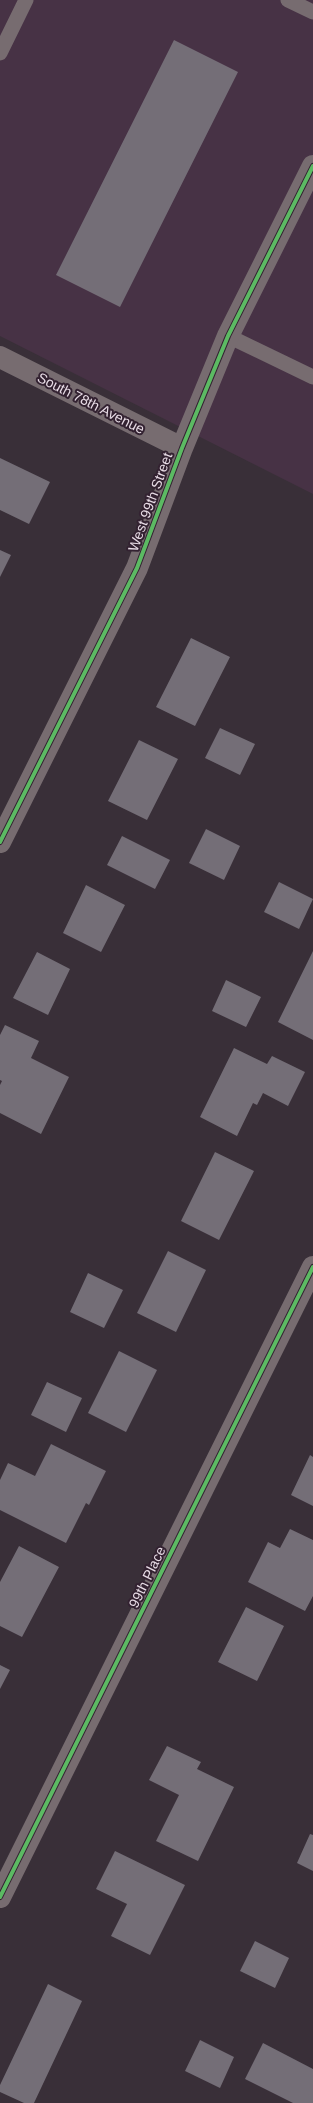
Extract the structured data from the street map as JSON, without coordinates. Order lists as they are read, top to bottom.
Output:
{
  "streets": {
    "street": ["South 78th Avenue", "West 99th Street", "99th Place"]
  },
  "crossings": [
    ["South 78th Avenue", "West 99th Street"]
  ]
}
